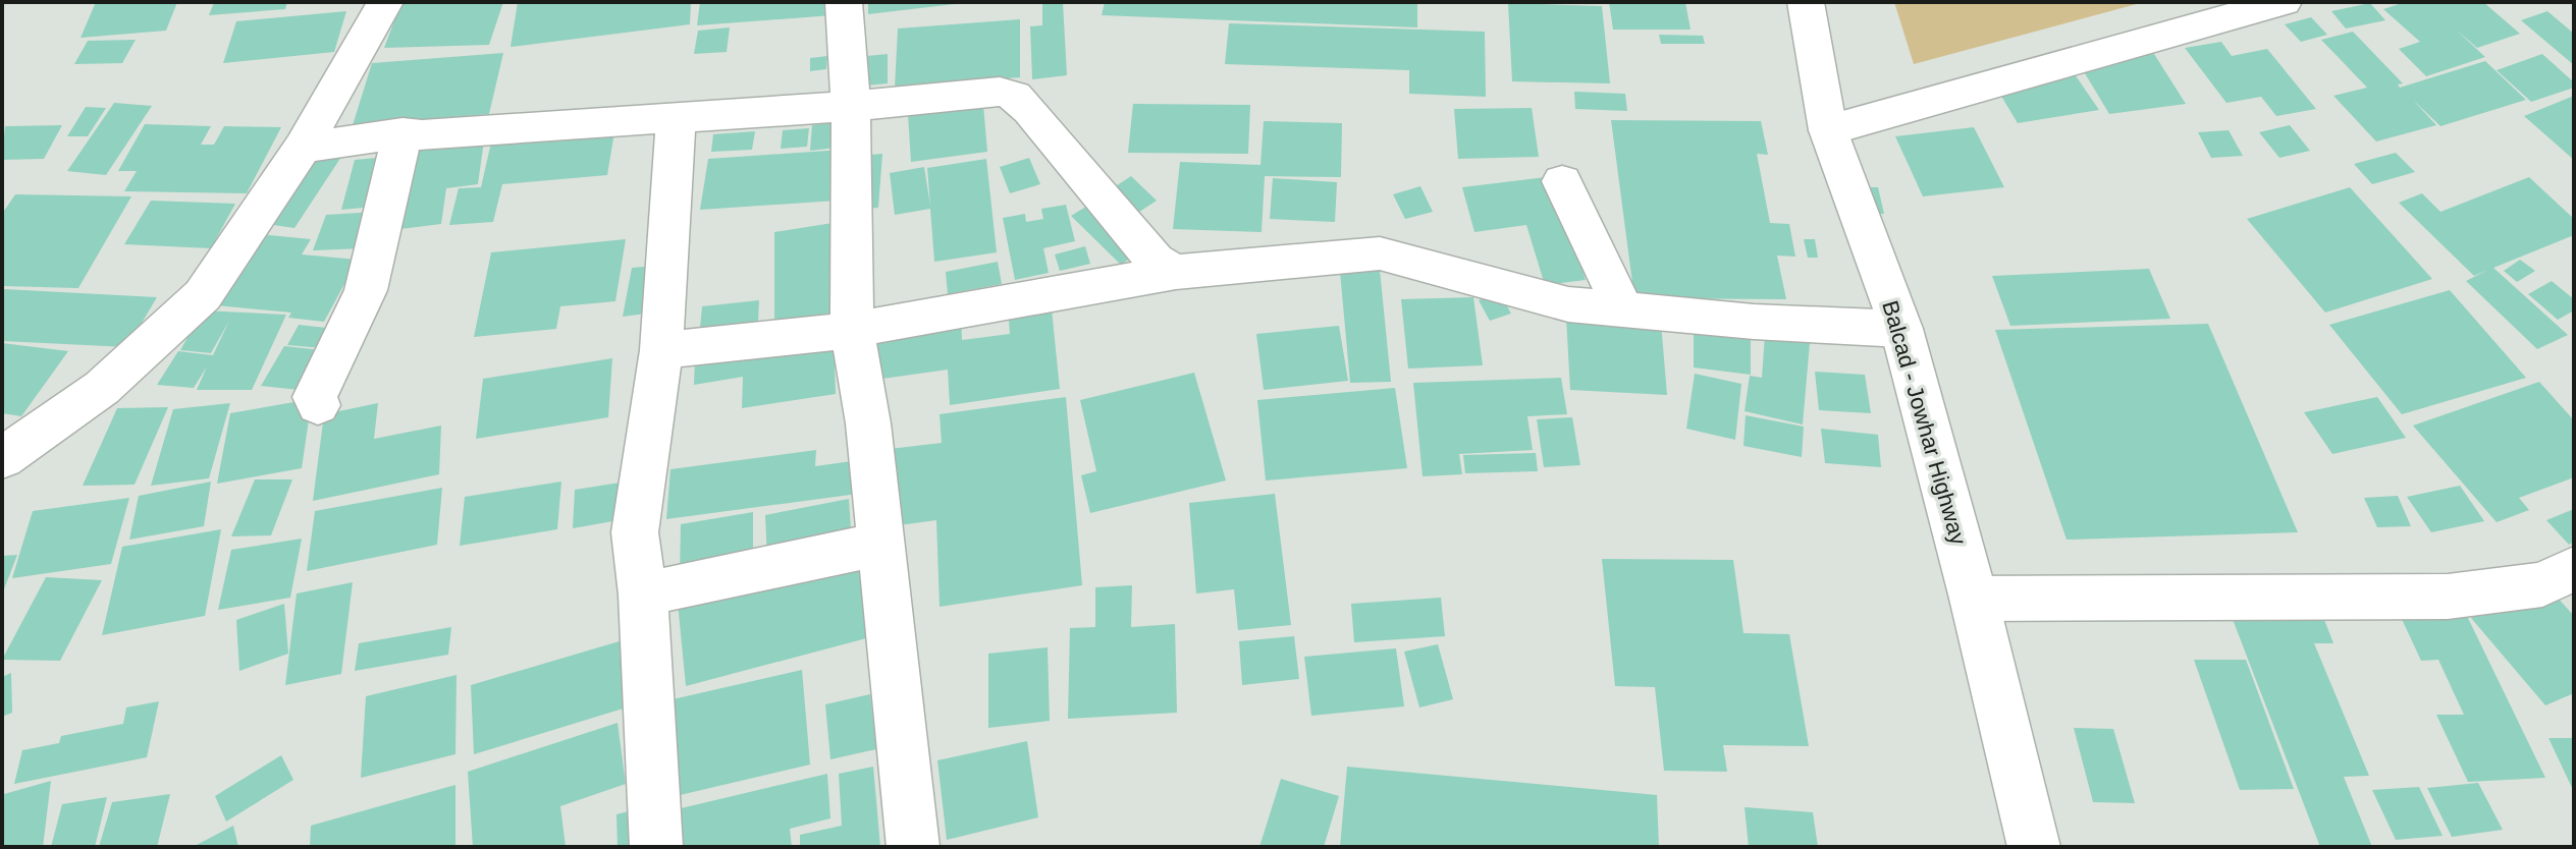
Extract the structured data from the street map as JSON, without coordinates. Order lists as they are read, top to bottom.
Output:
{
  "streets": {
    "street": ["Balcad - Jowhar Highway"]
  }
}
